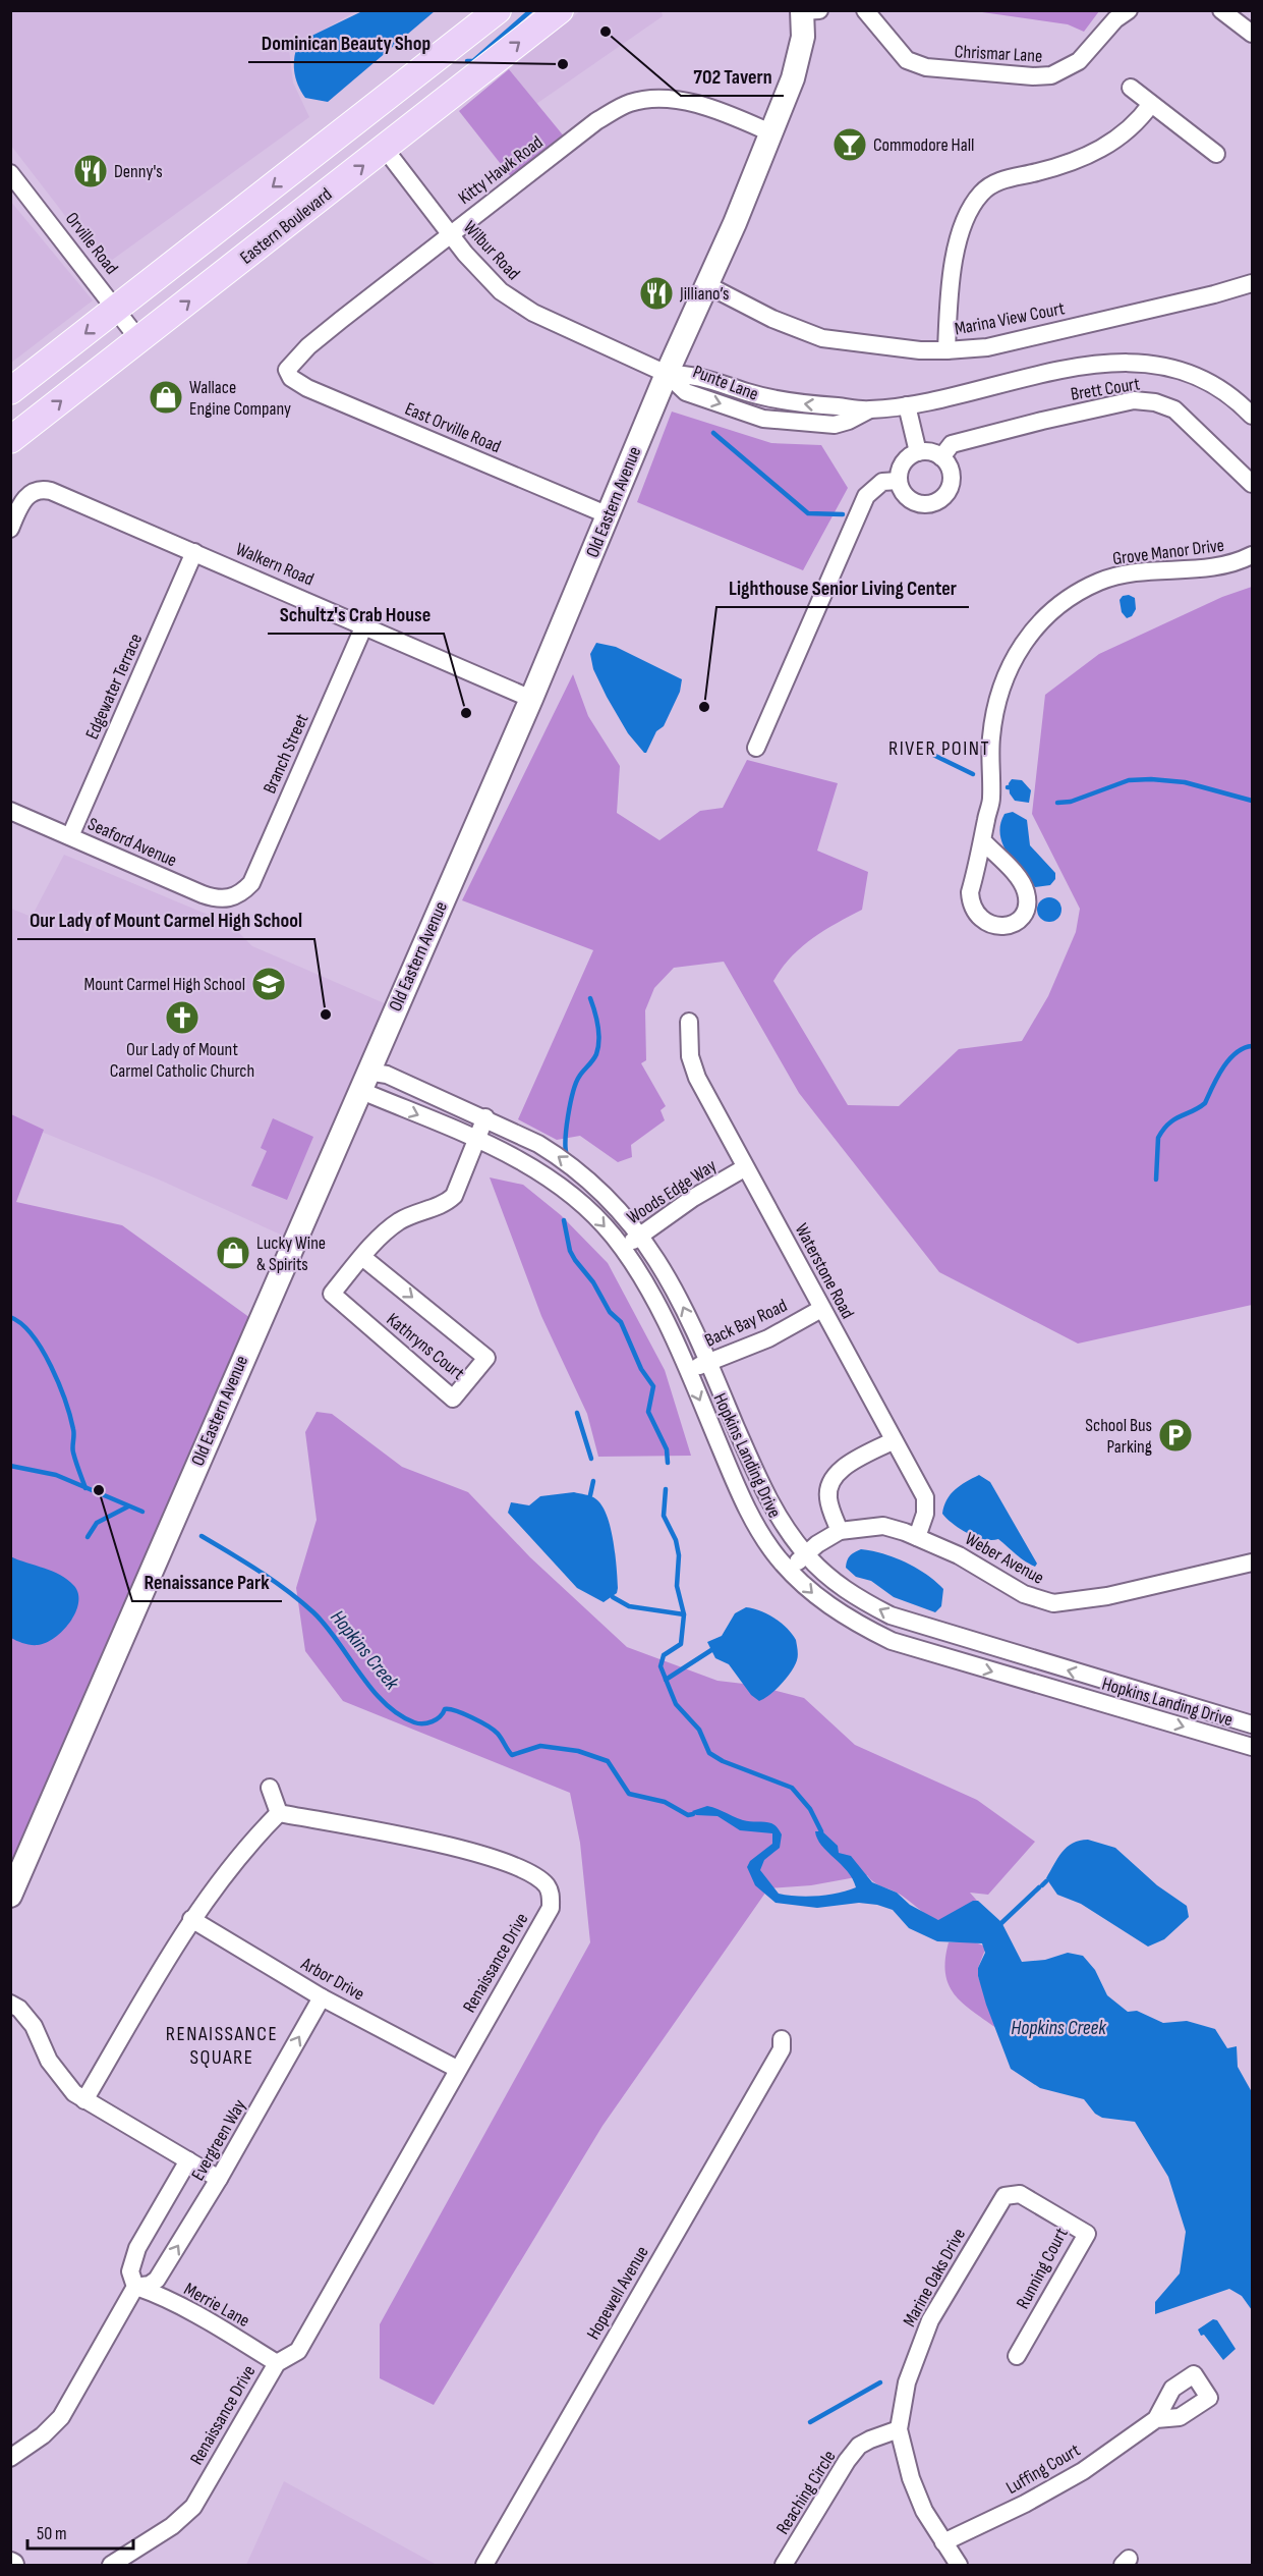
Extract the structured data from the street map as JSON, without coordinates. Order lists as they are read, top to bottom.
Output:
{
  "streets": {
    "main road": ["Eastern Boulevard"],
    "street": [
      "Chrismar Lane",
      "Kitty Hawk Road",
      "Orville Road",
      "Wilbur Road",
      "Marina View Court",
      "Punte Lane",
      "Brett Court",
      "East Orville Road",
      "Old Eastern Avenue",
      "Grove Manor Drive",
      "Walkern Road",
      "Edgewater Terrace",
      "Branch Street",
      "Seaford Avenue",
      "Woods Edge Way",
      "Waterstone Road",
      "Back Bay Road",
      "Kathryns Court",
      "Hopkins Landing Drive",
      "Weber Avenue",
      "Renaissance Drive",
      "Arbor Drive",
      "Evergreen Way",
      "Running Court",
      "Marine Oaks Drive",
      "Hopewell Avenue",
      "Merrie Lane",
      "Luffing Court",
      "Reaching Circle"
    ]
  },
  "crossings": [
    ["Kitty Hawk Road", "Wilbur Road"],
    ["Kitty Hawk Road", "East Orville Road"],
    ["Kitty Hawk Road", "Old Eastern Avenue"],
    ["Eastern Boulevard", "Orville Road"],
    ["Eastern Boulevard", "Wilbur Road"],
    ["Wilbur Road", "Punte Lane"],
    ["Wilbur Road", "Old Eastern Avenue"],
    ["Marina View Court", "Old Eastern Avenue"],
    ["Punte Lane", "Old Eastern Avenue"],
    ["East Orville Road", "Old Eastern Avenue"],
    ["Old Eastern Avenue", "Walkern Road"],
    ["Old Eastern Avenue", "Hopkins Landing Drive"],
    ["Walkern Road", "Edgewater Terrace"],
    ["Walkern Road", "Branch Street"],
    ["Edgewater Terrace", "Seaford Avenue"],
    ["Branch Street", "Seaford Avenue"],
    ["Woods Edge Way", "Waterstone Road"],
    ["Woods Edge Way", "Hopkins Landing Drive"],
    ["Waterstone Road", "Back Bay Road"],
    ["Waterstone Road", "Weber Avenue"],
    ["Back Bay Road", "Hopkins Landing Drive"],
    ["Kathryns Court", "Hopkins Landing Drive"],
    ["Hopkins Landing Drive", "Weber Avenue"],
    ["Renaissance Drive", "Arbor Drive"],
    ["Renaissance Drive", "Merrie Lane"],
    ["Arbor Drive", "Evergreen Way"],
    ["Evergreen Way", "Merrie Lane"],
    ["Running Court", "Marine Oaks Drive"],
    ["Marine Oaks Drive", "Luffing Court"],
    ["Marine Oaks Drive", "Reaching Circle"]
  ],
  "districts": ["RIVER POINT", "RENAISSANCE SQUARE"],
  "water": ["Hopkins Creek"],
  "places": {
    "other": [
      "702 Tavern",
      "Dominican Beauty Shop",
      "Lighthouse Senior Living Center",
      "Schultz's Crab House",
      "Our Lady of Mount Carmel High School",
      "Renaissance Park"
    ],
    "bar": ["Commodore Hall"],
    "restaurant": ["Denny's", "Jilliano’s"],
    "shop": ["Wallace Engine Company", "Lucky Wine & Spirits"],
    "school or university": ["Mount Carmel High School"],
    "church": ["Our Lady of Mount Carmel Catholic Church"],
    "parking": ["School Bus Parking"]
  },
  "scale_bar": "50 m"
}
